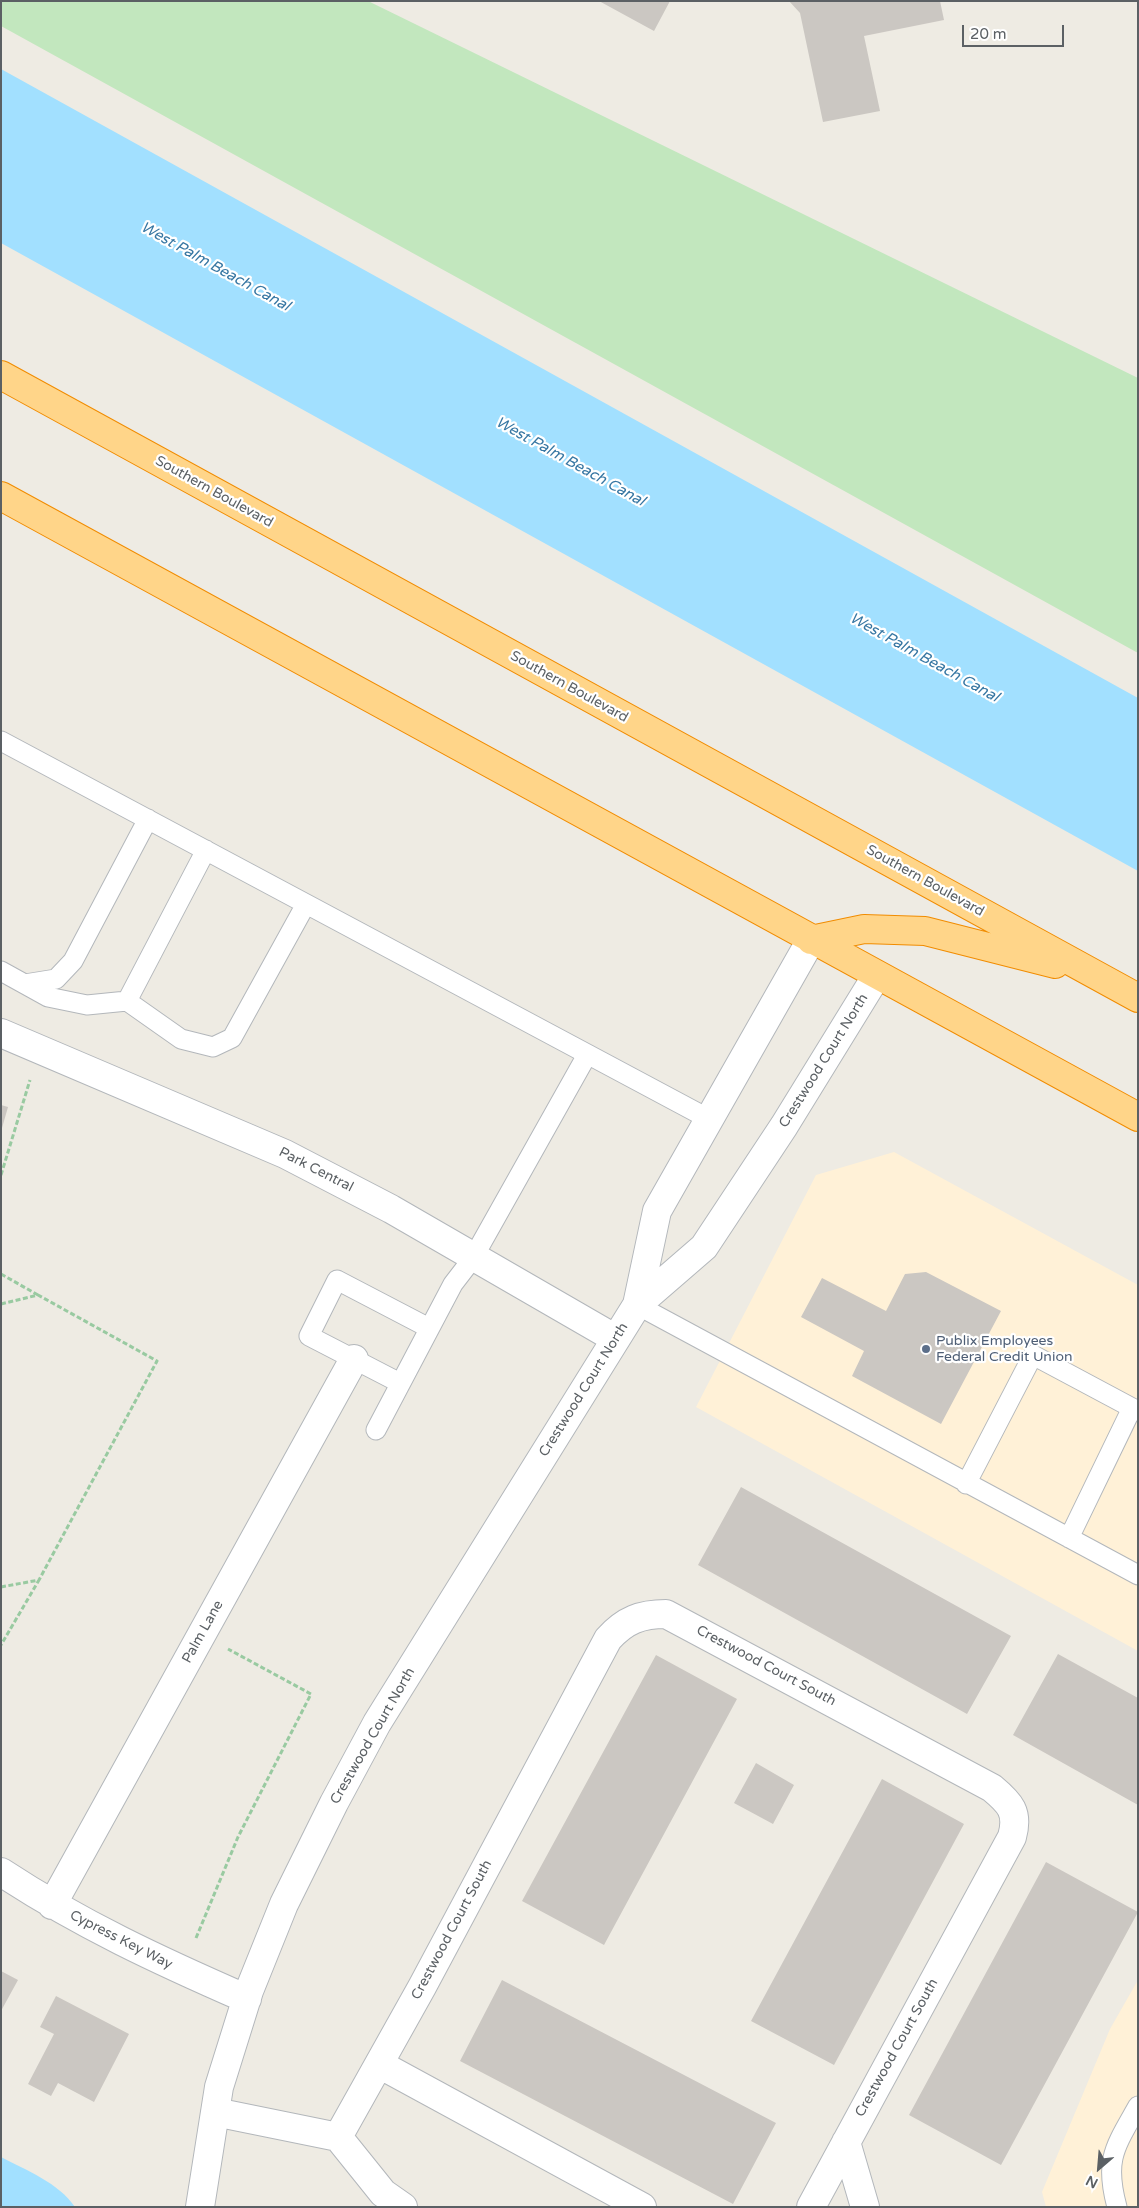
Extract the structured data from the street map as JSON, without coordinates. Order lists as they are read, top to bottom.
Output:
{
  "streets": {
    "highway": ["Southern Boulevard"],
    "street": [
      "Crestwood Court North",
      "Park Central",
      "Palm Lane",
      "Crestwood Court South",
      "Cypress Key Way"
    ]
  },
  "crossings": [
    ["Crestwood Court North", "Park Central"],
    ["Crestwood Court North", "Cypress Key Way"],
    ["Palm Lane", "Cypress Key Way"]
  ],
  "water": ["West Palm Beach Canal"],
  "places": ["Publix Employees Federal Credit Union"],
  "scale_bar": "20 m",
  "north": "bottom left"
}
